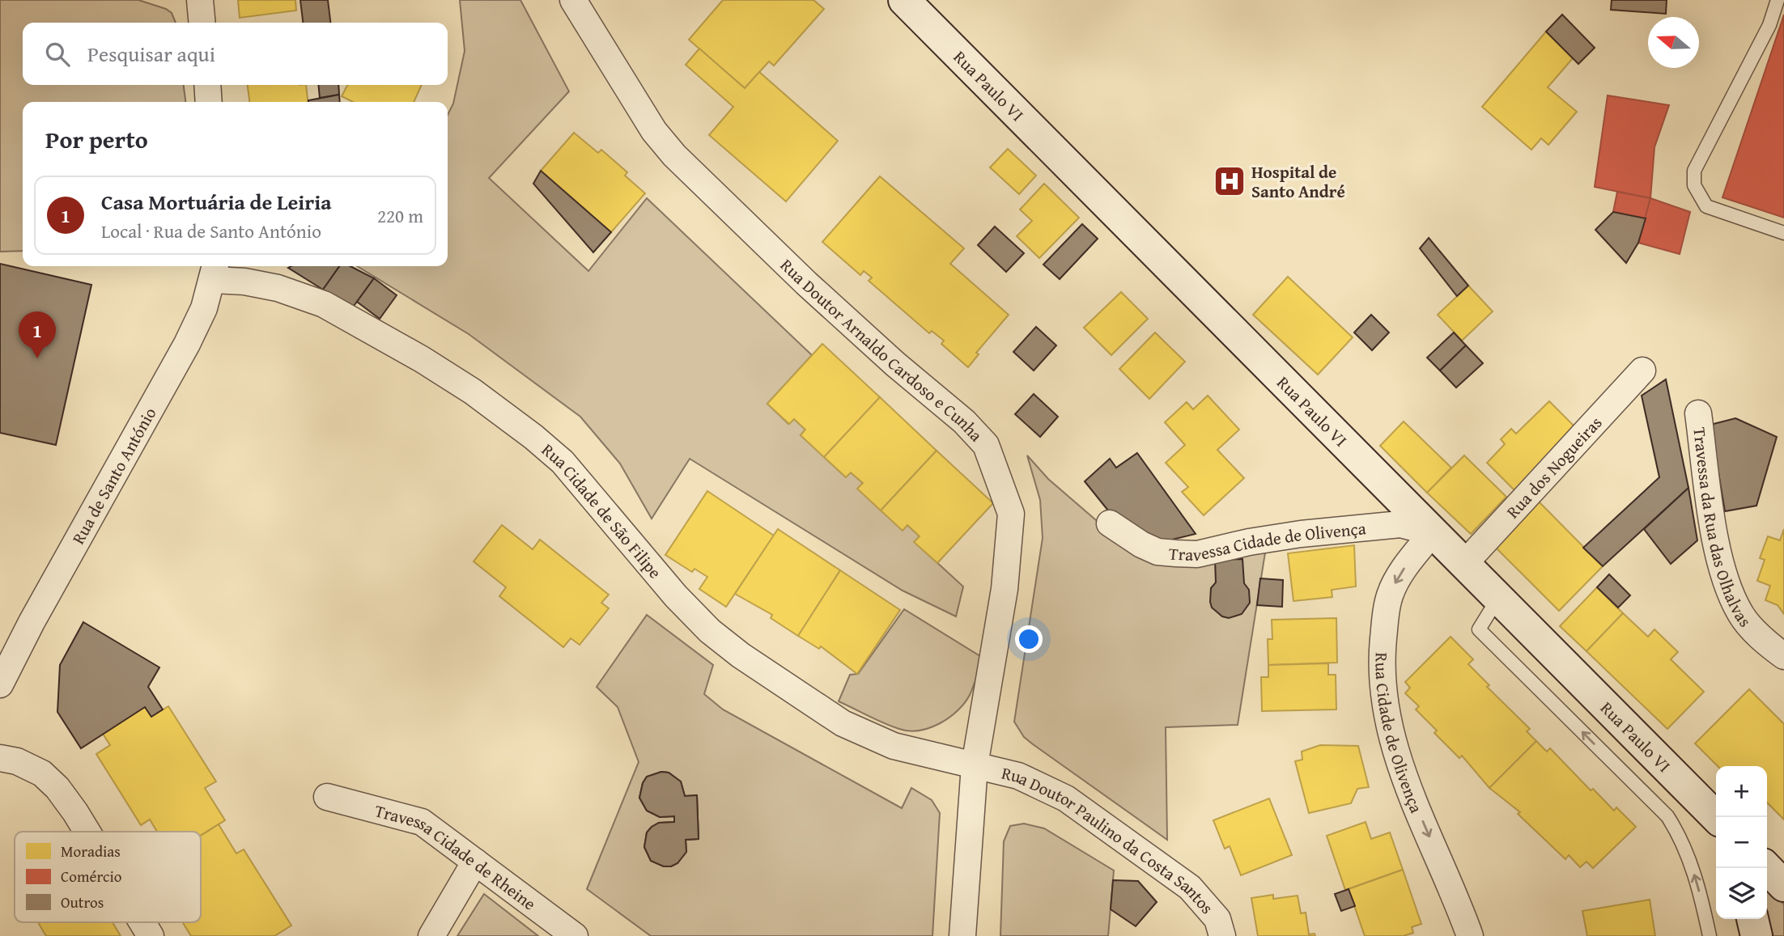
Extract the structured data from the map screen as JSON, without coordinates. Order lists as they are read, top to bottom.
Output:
{
  "streets": {
    "main road": ["Rua Paulo VI"],
    "street": [
      "Rua Doutor Arnaldo Cardoso e Cunha",
      "Rua dos Nogueiras",
      "Rua de Santo António",
      "Rua Cidade de São Filipe",
      "Travessa da Rua das Olhalvas",
      "Travessa Cidade de Olivença",
      "Rua Cidade de Olivença",
      "Rua Doutor Paulino da Costa Santos",
      "Travessa Cidade de Rheine"
    ]
  },
  "crossings": [
    ["Rua Paulo VI", "Rua dos Nogueiras"],
    ["Rua Paulo VI", "Travessa Cidade de Olivença"],
    ["Rua Paulo VI", "Rua Cidade de Olivença"],
    ["Rua Doutor Arnaldo Cardoso e Cunha", "Rua Cidade de São Filipe"],
    ["Rua Doutor Arnaldo Cardoso e Cunha", "Rua Doutor Paulino da Costa Santos"],
    ["Rua de Santo António", "Rua Cidade de São Filipe"],
    ["Rua Cidade de São Filipe", "Rua Doutor Paulino da Costa Santos"],
    ["Travessa Cidade de Olivença", "Rua Cidade de Olivença"]
  ],
  "one_way": ["Rua Cidade de Olivença"],
  "places": {
    "hospital": ["Hospital de Santo André"]
  },
  "legend": ["Moradias", "Comércio", "Outros"],
  "north": "left",
  "page": {
    "search": "Pesquisar aqui",
    "heading": "Por perto",
    "list": [
      {
        "mark": "1",
        "name": "Casa Mortuária de Leiria",
        "note": "Local · Rua de Santo António",
        "value": "220 m"
      }
    ],
    "pins": "1",
    "map_buttons": ["+", "−"]
  }
}
